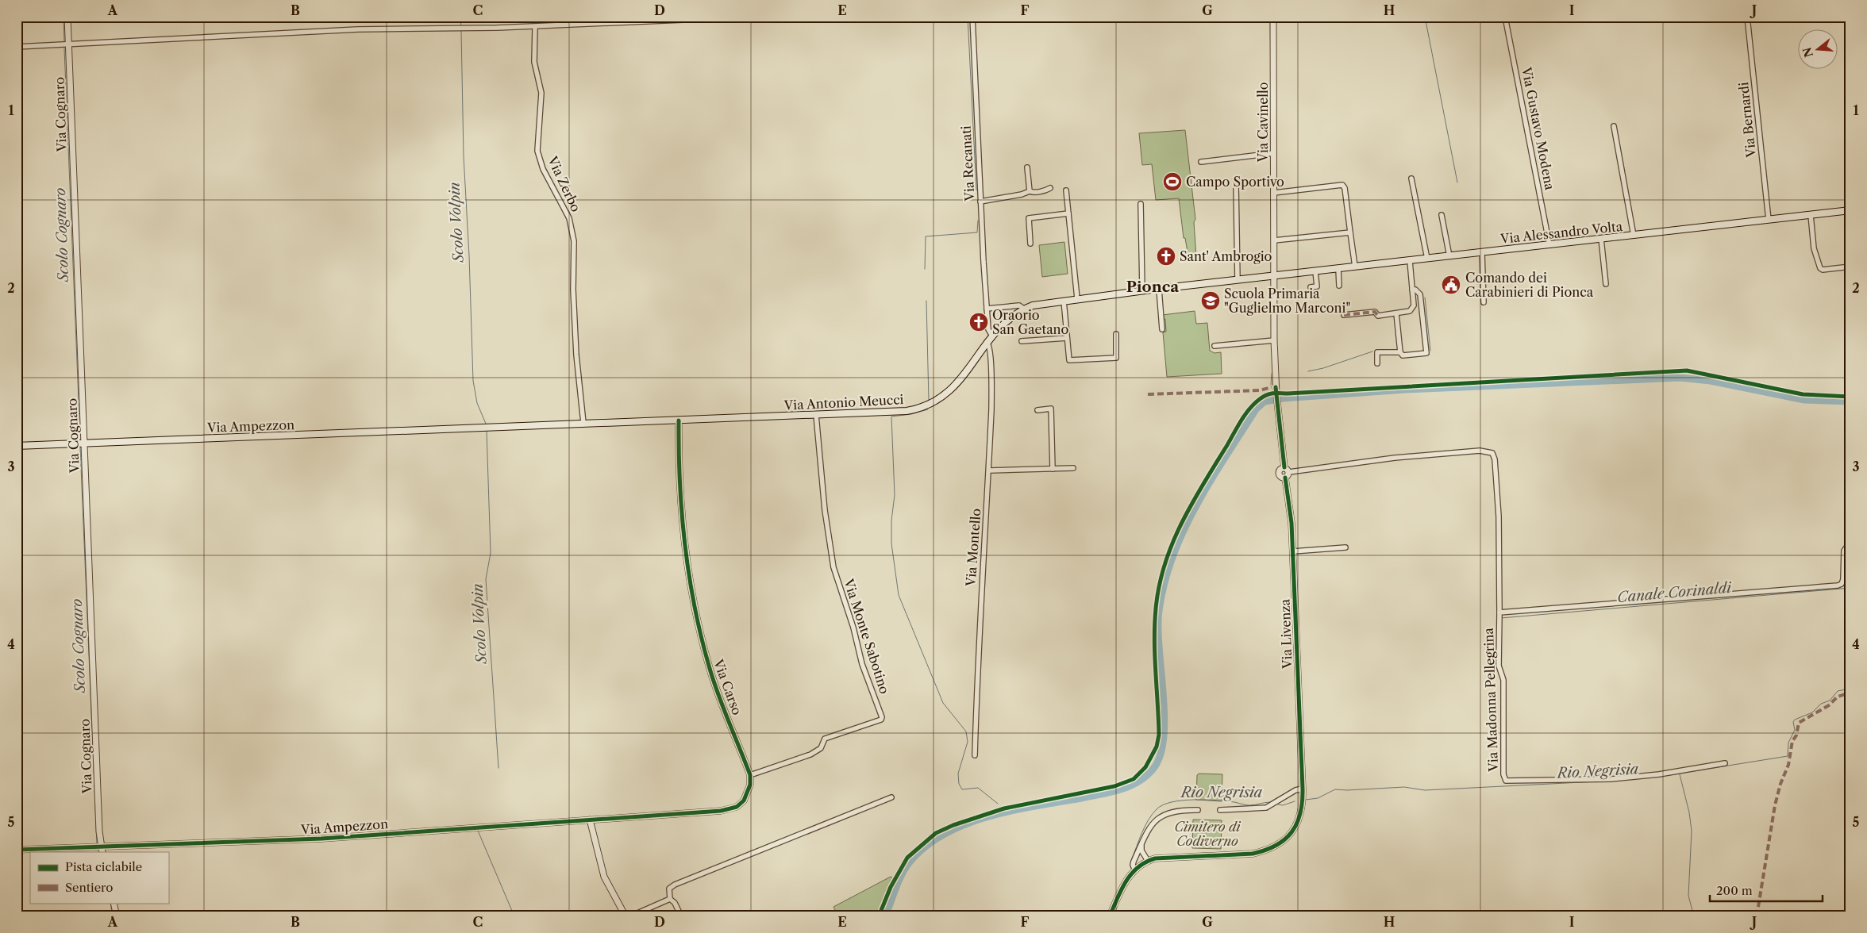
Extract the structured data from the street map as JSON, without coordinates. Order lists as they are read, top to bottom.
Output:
{
  "streets": {
    "main road": ["Via Alessandro Volta", "Via Antonio Meucci", "Via Ampezzon"],
    "street": [
      "Via Cognaro",
      "Via Bernardi",
      "Via Cavinello",
      "Via Gustavo Modena",
      "Via Recanati",
      "Via Zerbo",
      "Via Montello",
      "Via Livenza",
      "Via Monte Sabotino",
      "Via Carso",
      "Via Madonna Pellegrina"
    ]
  },
  "crossings": [
    ["Via Cognaro", "Via Ampezzon"],
    ["Via Bernardi", "Via Alessandro Volta"],
    ["Via Cavinello", "Via Alessandro Volta"],
    ["Via Cavinello", "Via Antonio Meucci"],
    ["Via Cavinello", "Via Livenza"],
    ["Via Gustavo Modena", "Via Alessandro Volta"],
    ["Via Recanati", "Via Antonio Meucci"],
    ["Via Zerbo", "Via Antonio Meucci"],
    ["Via Alessandro Volta", "Via Antonio Meucci"],
    ["Via Alessandro Volta", "Via Livenza"],
    ["Via Antonio Meucci", "Via Ampezzon"],
    ["Via Antonio Meucci", "Via Montello"],
    ["Via Antonio Meucci", "Via Livenza"],
    ["Via Antonio Meucci", "Via Monte Sabotino"],
    ["Via Antonio Meucci", "Via Carso"],
    ["Via Livenza", "Via Madonna Pellegrina"],
    ["Via Monte Sabotino", "Via Carso"]
  ],
  "districts": ["Pionca"],
  "water": [
    "Scolo Volpin",
    "Scolo Cognaro",
    "Canale Corinaldi",
    "Rio Negrisia"
  ],
  "parks": ["Cimitero di Codiverno"],
  "places": {
    "sports": ["Campo Sportivo"],
    "church": ["Sant' Ambrogio", "Oraorio San Gaetano"],
    "public building": ["Comando dei Carabinieri di Pionca"],
    "school or university": ["Scuola Primaria \"Guglielmo Marconi\""]
  },
  "legend": ["Pista ciclabile", "Sentiero"],
  "scale_bar": "200 m",
  "north": "left",
  "grid": {
    "columns": [
      "A",
      "B",
      "C",
      "D",
      "E",
      "F",
      "G",
      "H",
      "I",
      "J"
    ],
    "rows": [
      "1",
      "2",
      "3",
      "4",
      "5"
    ]
  }
}
